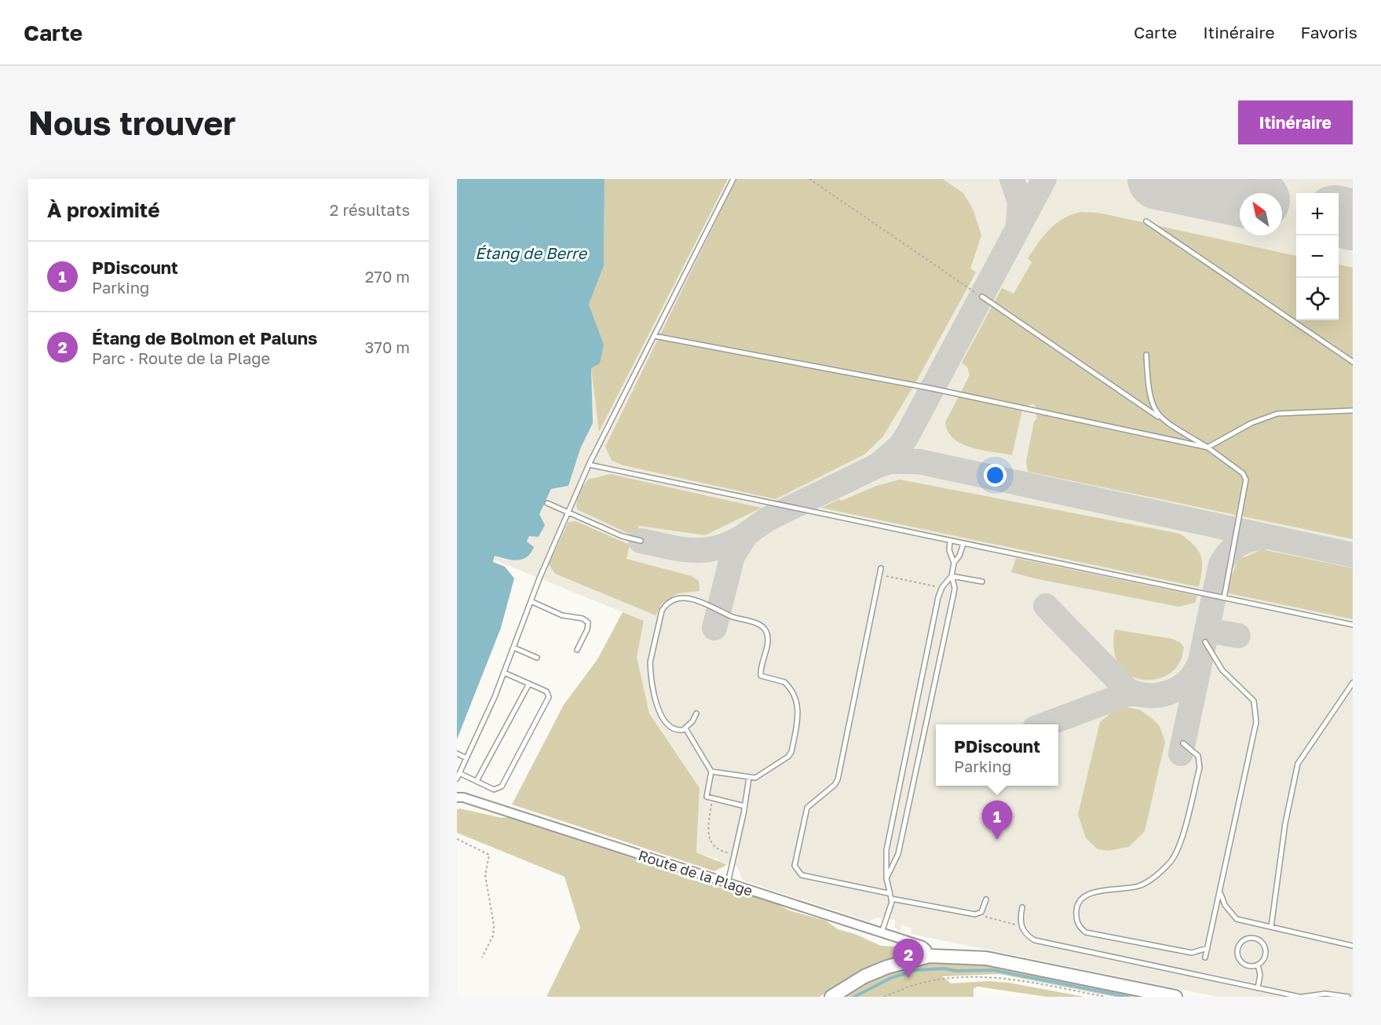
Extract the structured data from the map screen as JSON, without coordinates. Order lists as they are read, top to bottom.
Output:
{
  "streets": {
    "street": ["Route de la Plage"]
  },
  "water": ["Étang de Berre"],
  "north": "top left",
  "page": {
    "header": "Carte",
    "nav": ["Carte", "Itinéraire", "Favoris"],
    "buttons": "Itinéraire",
    "title": "Nous trouver",
    "heading": ["À proximité", "2 résultats"],
    "map_buttons": ["+", "−"],
    "list": [
      {
        "mark": "1",
        "name": "PDiscount",
        "note": "Parking",
        "value": "270 m"
      },
      {
        "mark": "2",
        "name": "Étang de Bolmon et Paluns",
        "note": "Parc · Route de la Plage",
        "value": "370 m"
      }
    ],
    "popup": ["PDiscount", "Parking"],
    "pins": ["1", "2"]
  }
}
